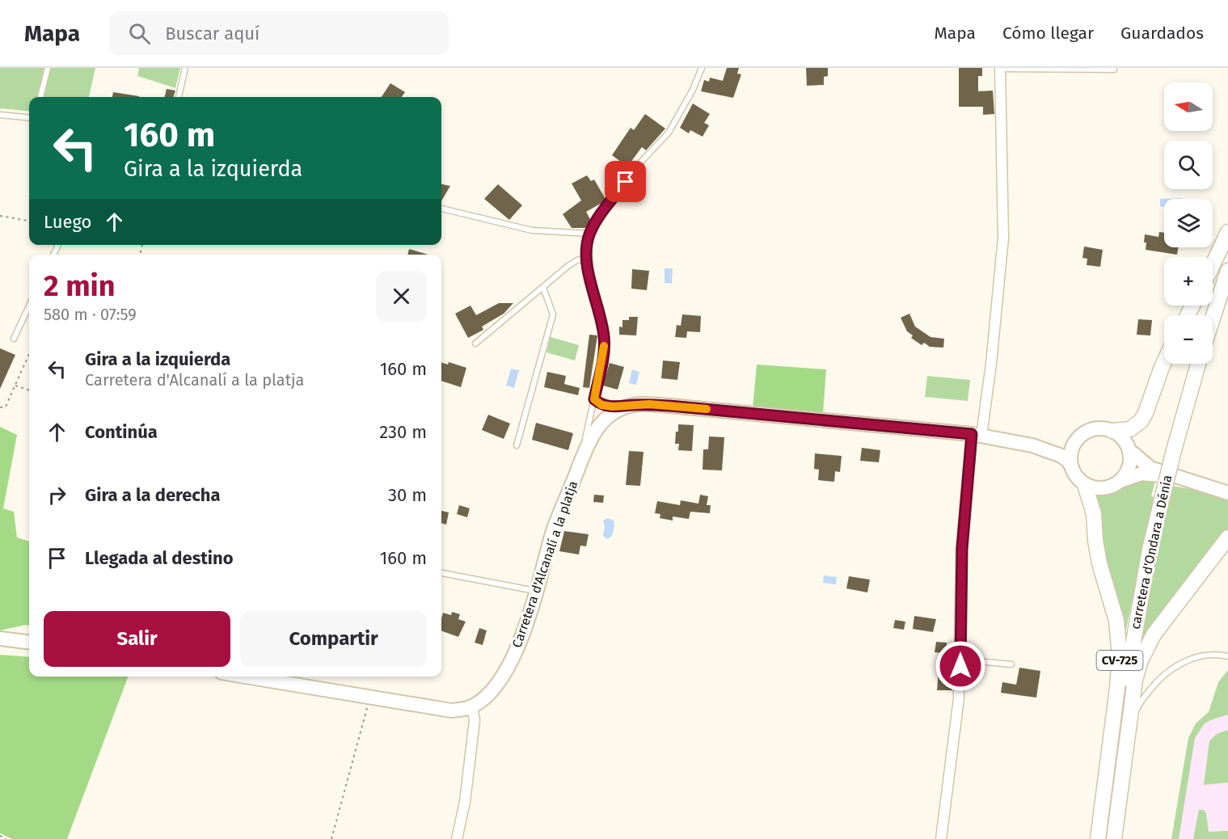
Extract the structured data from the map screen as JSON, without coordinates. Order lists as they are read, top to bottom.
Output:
{
  "streets": {
    "main road": ["carretera d'Ondara a Dénia", "Carretera d'Alcanalí a la platja", "CV-725"]
  },
  "crossings": [
    ["Carretera d'Alcanalí a la platja", "CV-725"]
  ],
  "north": "left",
  "page": {
    "header": "Mapa",
    "search": "Buscar aquí",
    "nav": ["Mapa", "Cómo llegar", "Guardados"],
    "map_buttons": ["+", "−"],
    "turn": ["160 m", "Gira a la izquierda"],
    "then": "Luego",
    "heading": ["2 min", "580 m · 07:59"],
    "list": [
      {
        "name": "Gira a la izquierda",
        "note": "Carretera d'Alcanalí a la platja",
        "value": "160 m"
      },
      {
        "name": "Continúa",
        "value": "230 m"
      },
      {
        "name": "Gira a la derecha",
        "value": "30 m"
      },
      {
        "name": "Llegada al destino",
        "value": "160 m"
      }
    ],
    "buttons": ["Salir", "Compartir"]
  }
}
